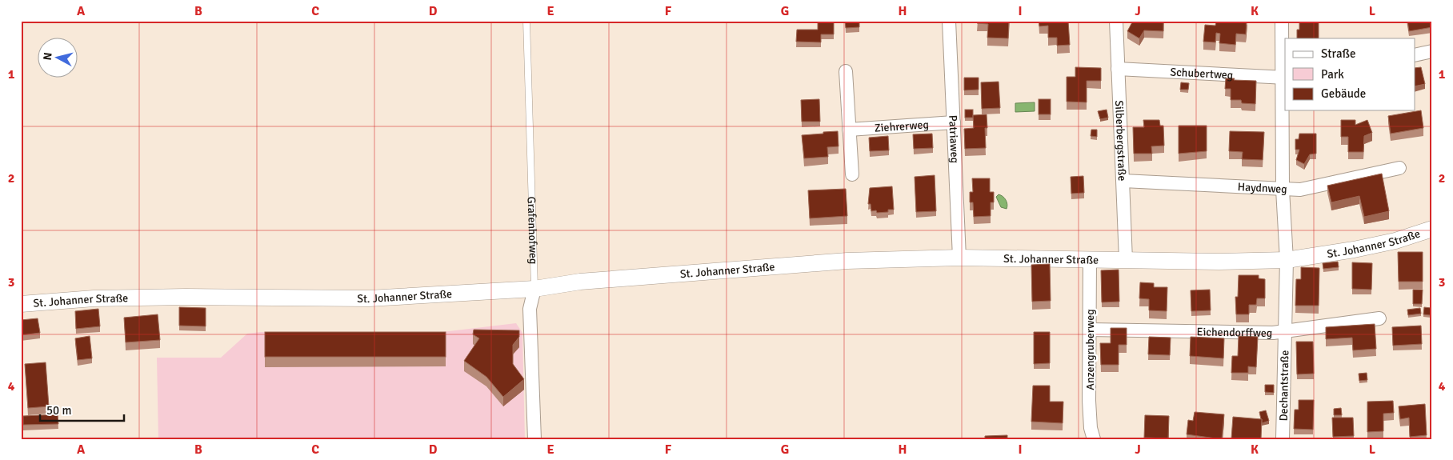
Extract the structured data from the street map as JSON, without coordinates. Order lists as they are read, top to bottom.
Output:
{
  "streets": {
    "street": [
      "Schubertweg",
      "Ziehrerweg",
      "Patriaweg",
      "Silberbergstraße",
      "Haydnweg",
      "Grafenhofweg",
      "St. Johanner Straße",
      "Eichendorffweg",
      "Anzengruberweg",
      "Dechantstraße"
    ]
  },
  "crossings": [
    ["Schubertweg", "Silberbergstraße"],
    ["Schubertweg", "Dechantstraße"],
    ["Ziehrerweg", "Patriaweg"],
    ["Patriaweg", "St. Johanner Straße"],
    ["Silberbergstraße", "Haydnweg"],
    ["Silberbergstraße", "St. Johanner Straße"],
    ["Haydnweg", "Dechantstraße"],
    ["Grafenhofweg", "St. Johanner Straße"],
    ["St. Johanner Straße", "Anzengruberweg"],
    ["St. Johanner Straße", "Dechantstraße"],
    ["Eichendorffweg", "Anzengruberweg"],
    ["Eichendorffweg", "Dechantstraße"]
  ],
  "legend": ["Straße", "Park", "Gebäude"],
  "scale_bar": "50 m",
  "north": "left",
  "grid": {
    "columns": [
      "A",
      "B",
      "C",
      "D",
      "E",
      "F",
      "G",
      "H",
      "I",
      "J",
      "K",
      "L"
    ],
    "rows": [
      "1",
      "2",
      "3",
      "4"
    ]
  }
}
